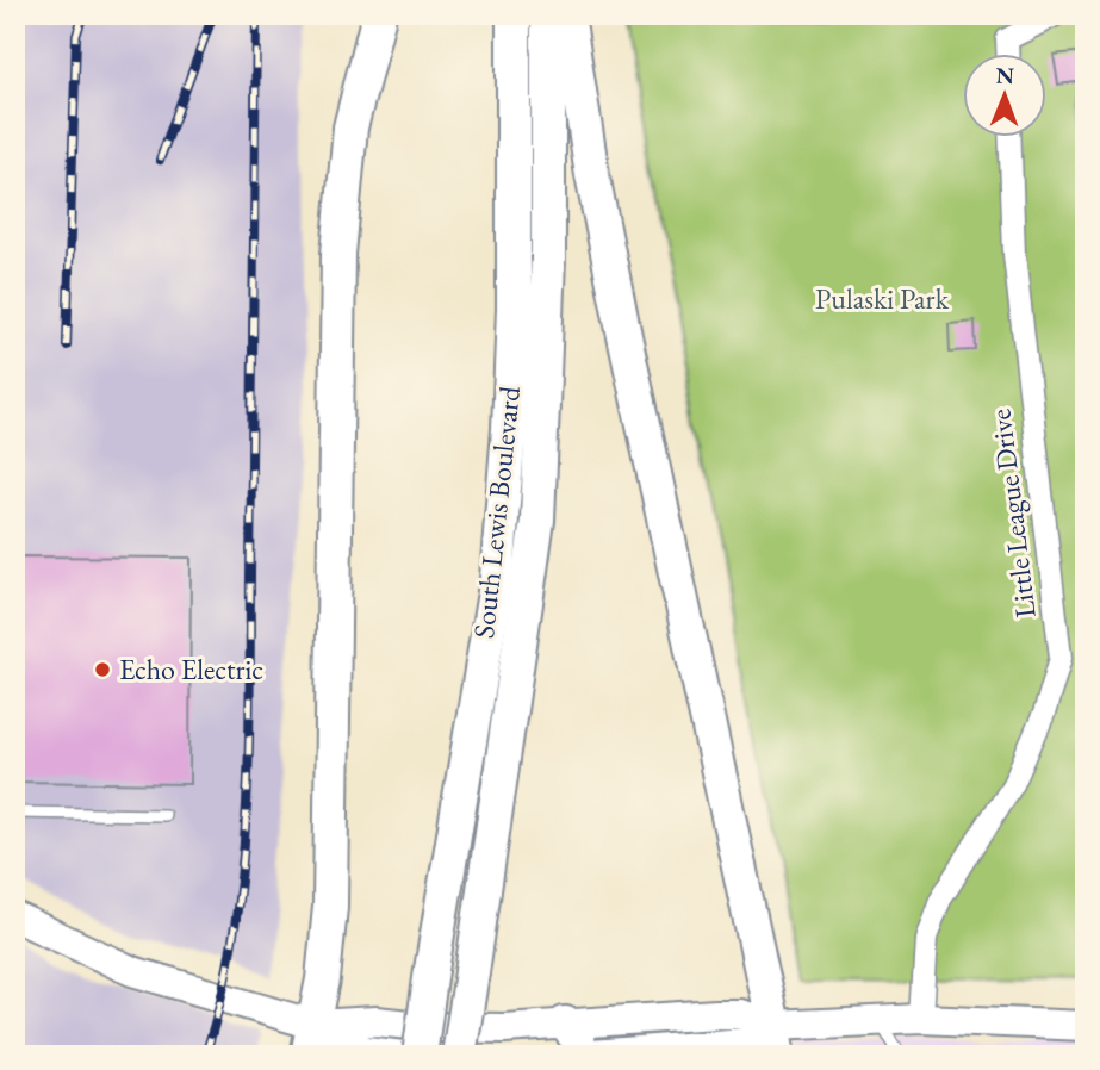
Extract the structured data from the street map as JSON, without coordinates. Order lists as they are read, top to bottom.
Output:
{
  "streets": {
    "main road": ["South Lewis Boulevard"],
    "street": ["Little League Drive"]
  },
  "parks": ["Pulaski Park"],
  "places": ["Echo Electric"],
  "north": "top"
}
